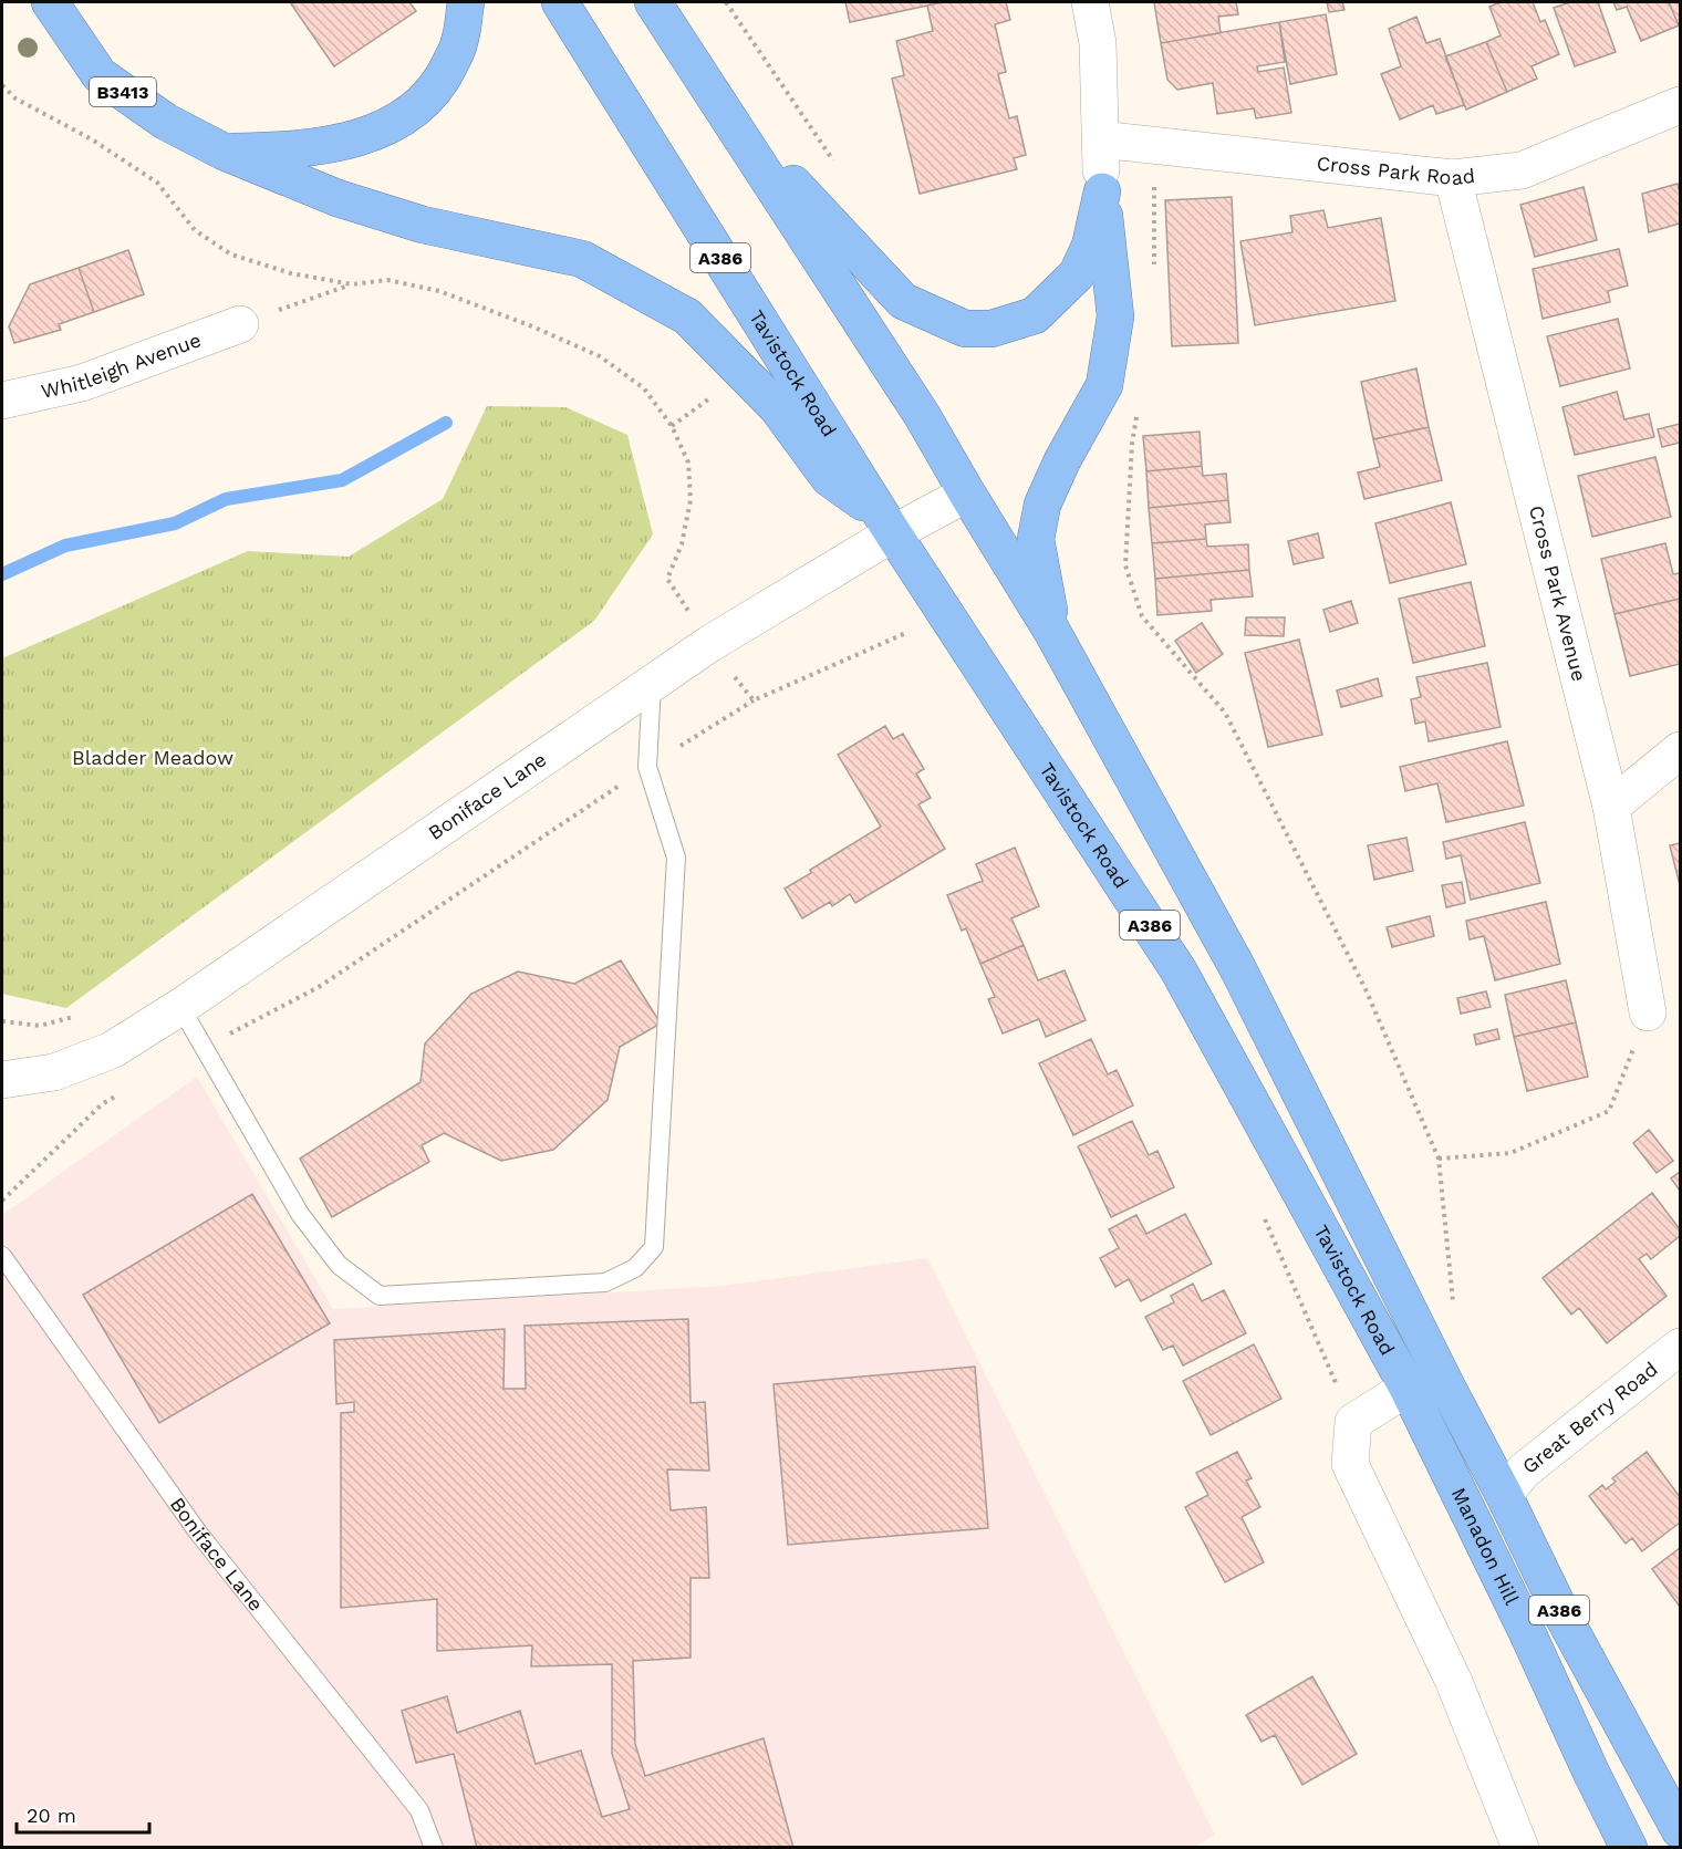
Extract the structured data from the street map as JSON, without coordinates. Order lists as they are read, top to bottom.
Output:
{
  "streets": {
    "highway": [
      "B3413",
      "A386",
      "Tavistock Road",
      "Manadon Hill"
    ],
    "street": [
      "Cross Park Road",
      "Whitleigh Avenue",
      "Cross Park Avenue",
      "Boniface Lane",
      "Great Berry Road"
    ]
  },
  "crossings": [
    ["Cross Park Road", "Cross Park Avenue"],
    ["Tavistock Road", "Boniface Lane"],
    ["Tavistock Road", "Manadon Hill"],
    ["Great Berry Road", "Manadon Hill"]
  ],
  "parks": ["Bladder Meadow"],
  "scale_bar": "20 m"
}
